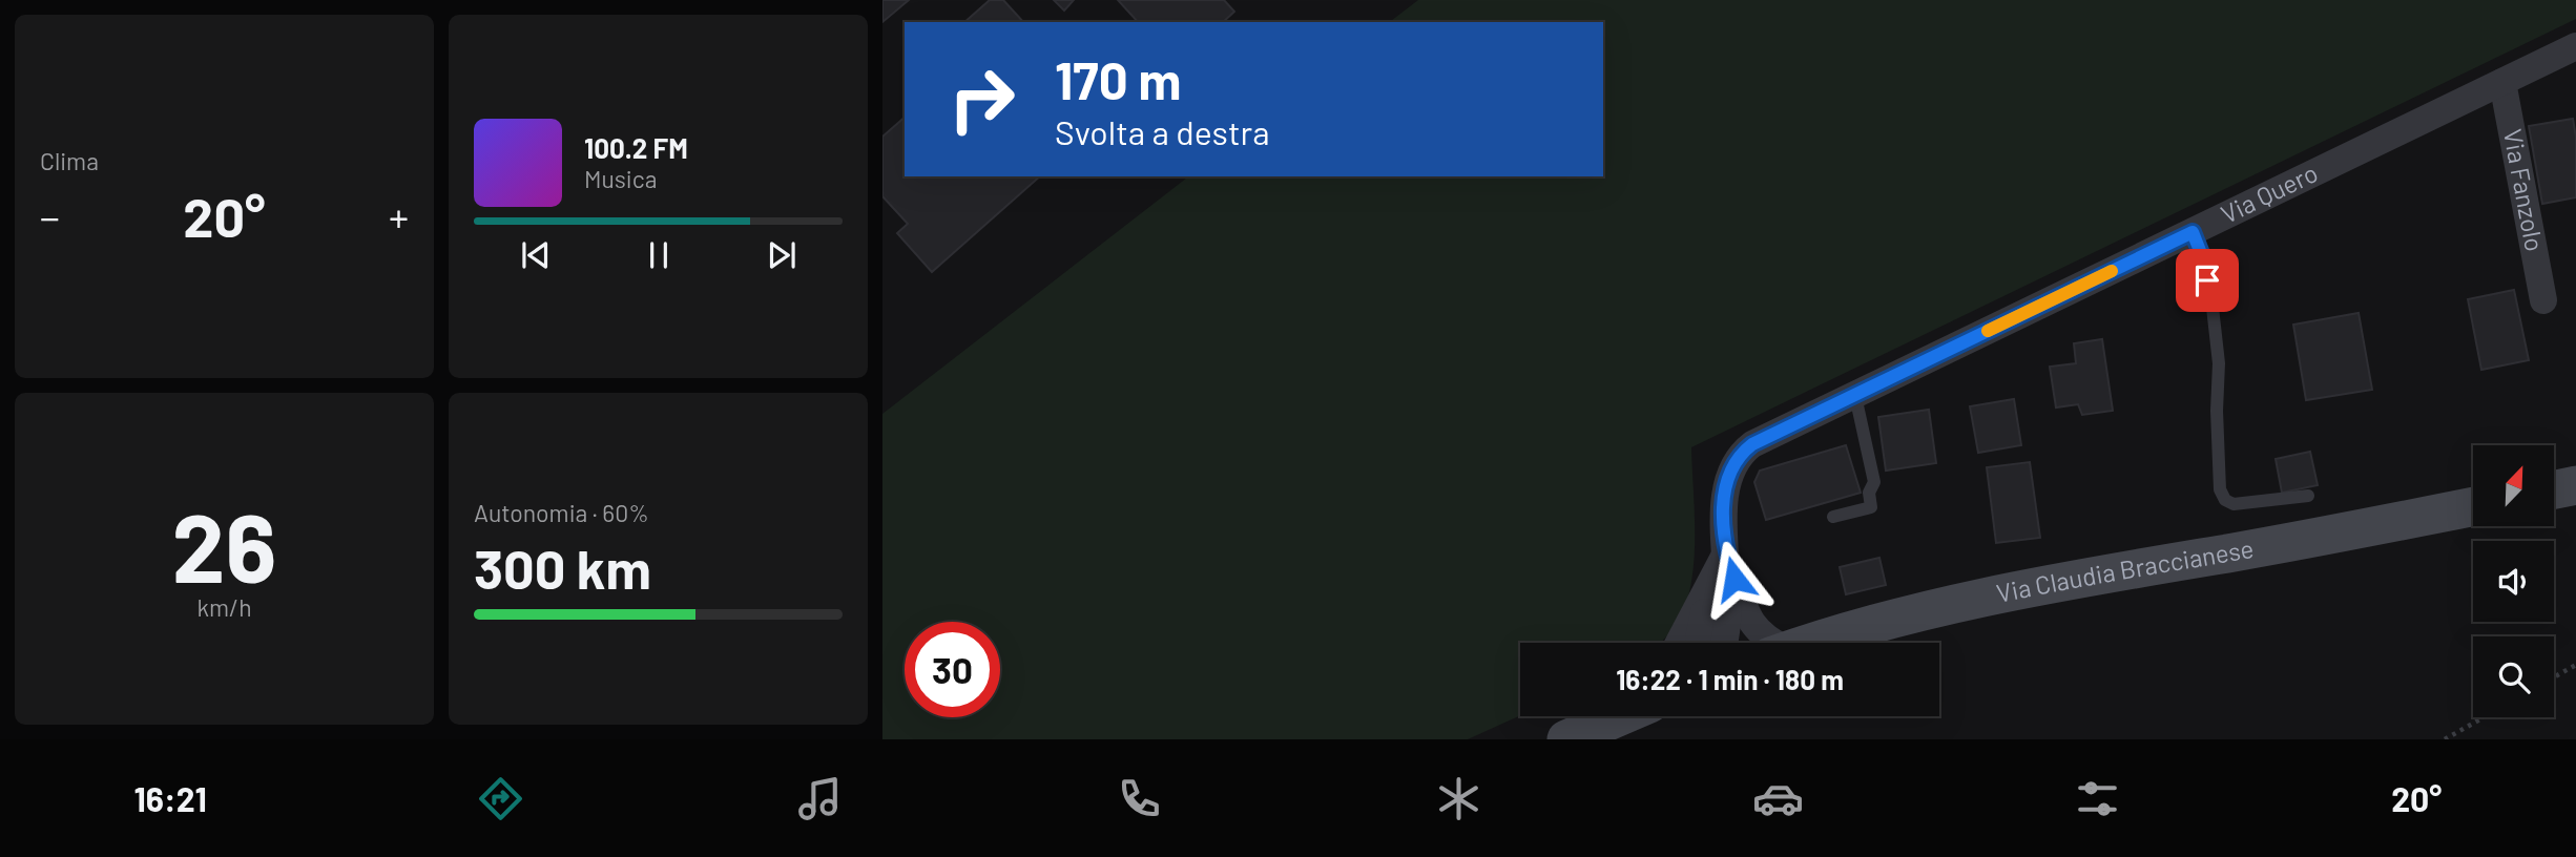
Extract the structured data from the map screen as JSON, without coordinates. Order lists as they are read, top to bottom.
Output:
{
  "streets": {
    "main road": ["Via Claudia Braccianese"],
    "street": ["Via Fanzolo", "Via Quero"]
  },
  "crossings": [
    ["Via Fanzolo", "Via Quero"]
  ],
  "north": "top right",
  "page": {
    "tile": [
      "Clima",
      ["26", "km/h"],
      ["Autonomia · 60%", "300 km"]
    ],
    "turn": ["170 m", "Svolta a destra"],
    "song": ["100.2 FM", "Musica"],
    "heat": ["−", "20°", "+"],
    "limit": "30",
    "trip": "16:22 · 1 min · 180 m",
    "tabs": ["16:21", "20°"]
  }
}
